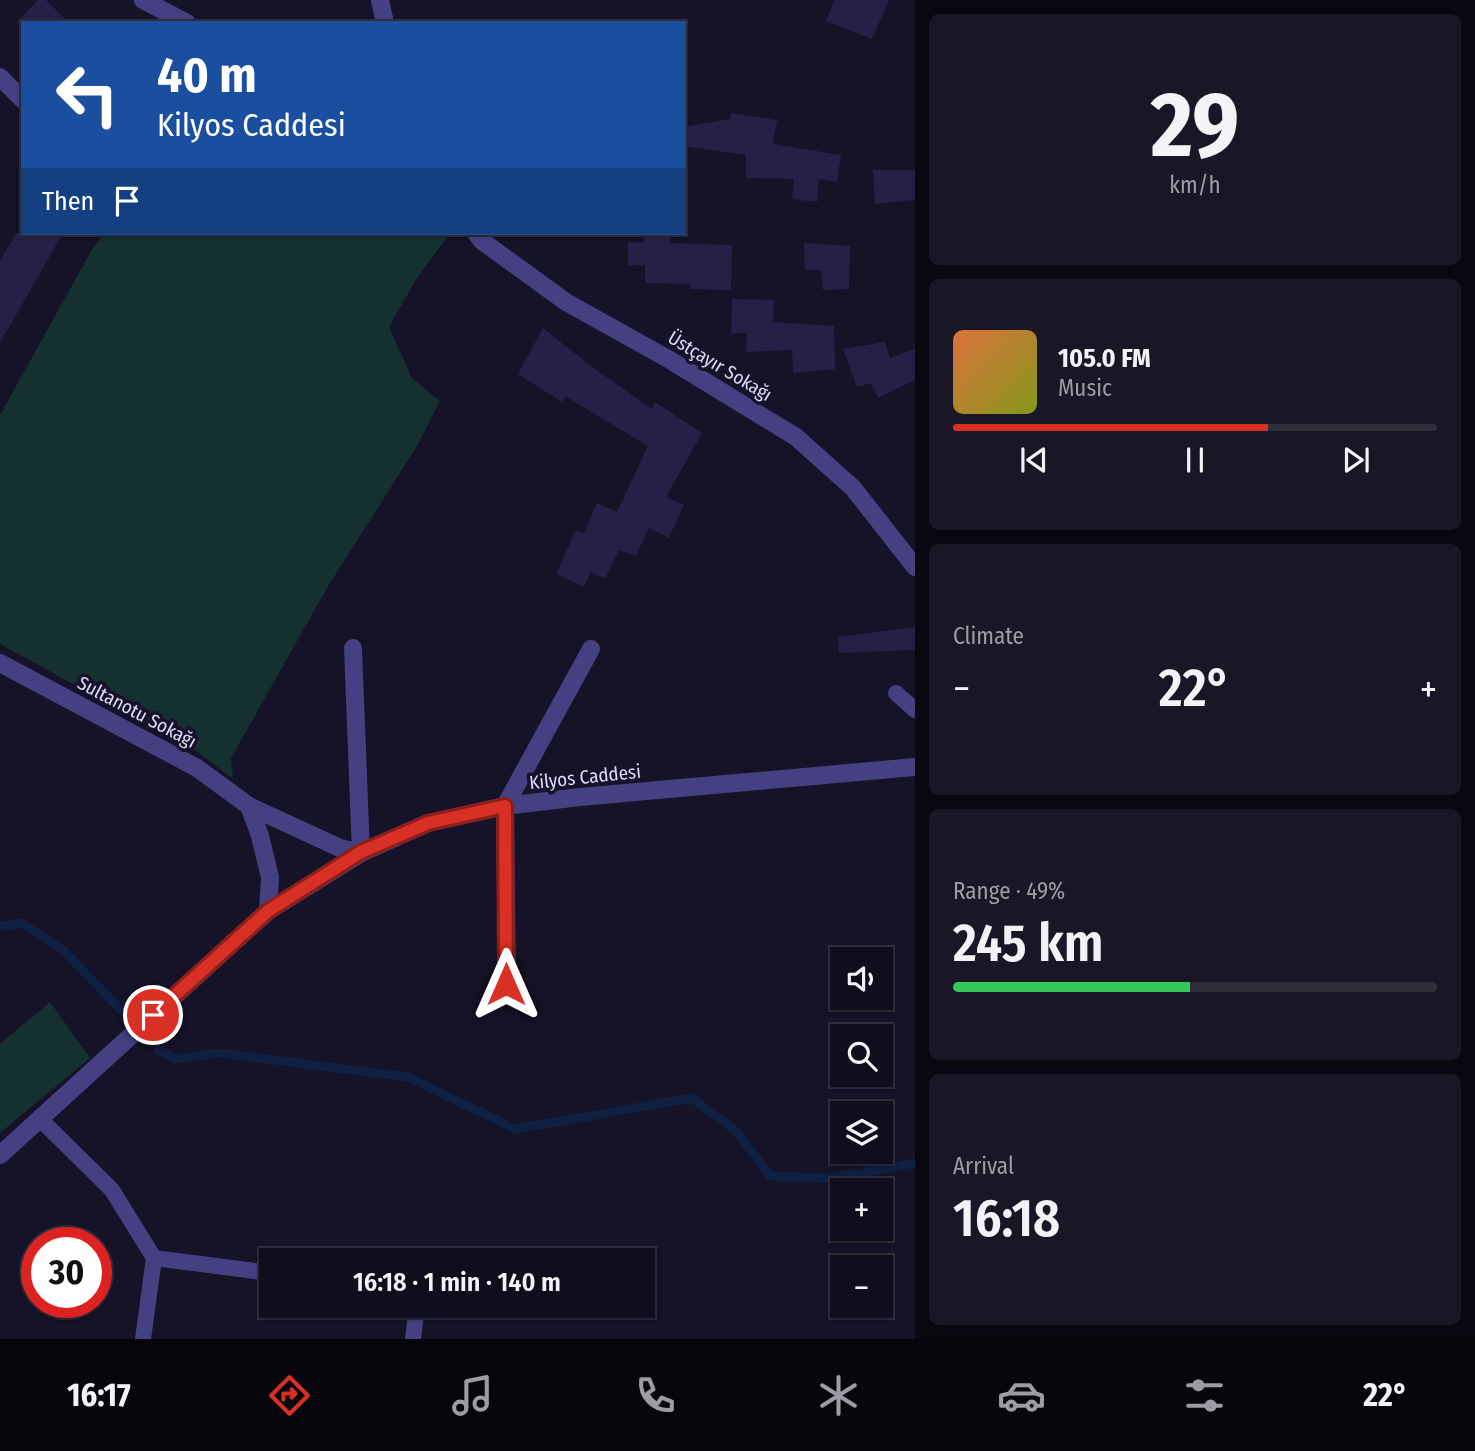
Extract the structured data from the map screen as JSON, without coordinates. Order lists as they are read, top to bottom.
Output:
{
  "streets": {
    "street": ["Üstçayır Sokağı", "Sultanotu Sokağı", "Kilyos Caddesi"]
  },
  "crossings": [
    ["Sultanotu Sokağı", "Kilyos Caddesi"]
  ],
  "page": {
    "tile": [
      ["29", "km/h"],
      "Climate",
      ["Range · 49%", "245 km"],
      ["Arrival", "16:18"]
    ],
    "turn": ["40 m", "Kilyos Caddesi"],
    "then": "Then",
    "song": ["105.0 FM", "Music"],
    "heat": ["−", "22°", "+"],
    "map_buttons": ["+", "−"],
    "limit": "30",
    "trip": "16:18 · 1 min · 140 m",
    "tabs": ["16:17", "22°"]
  }
}
